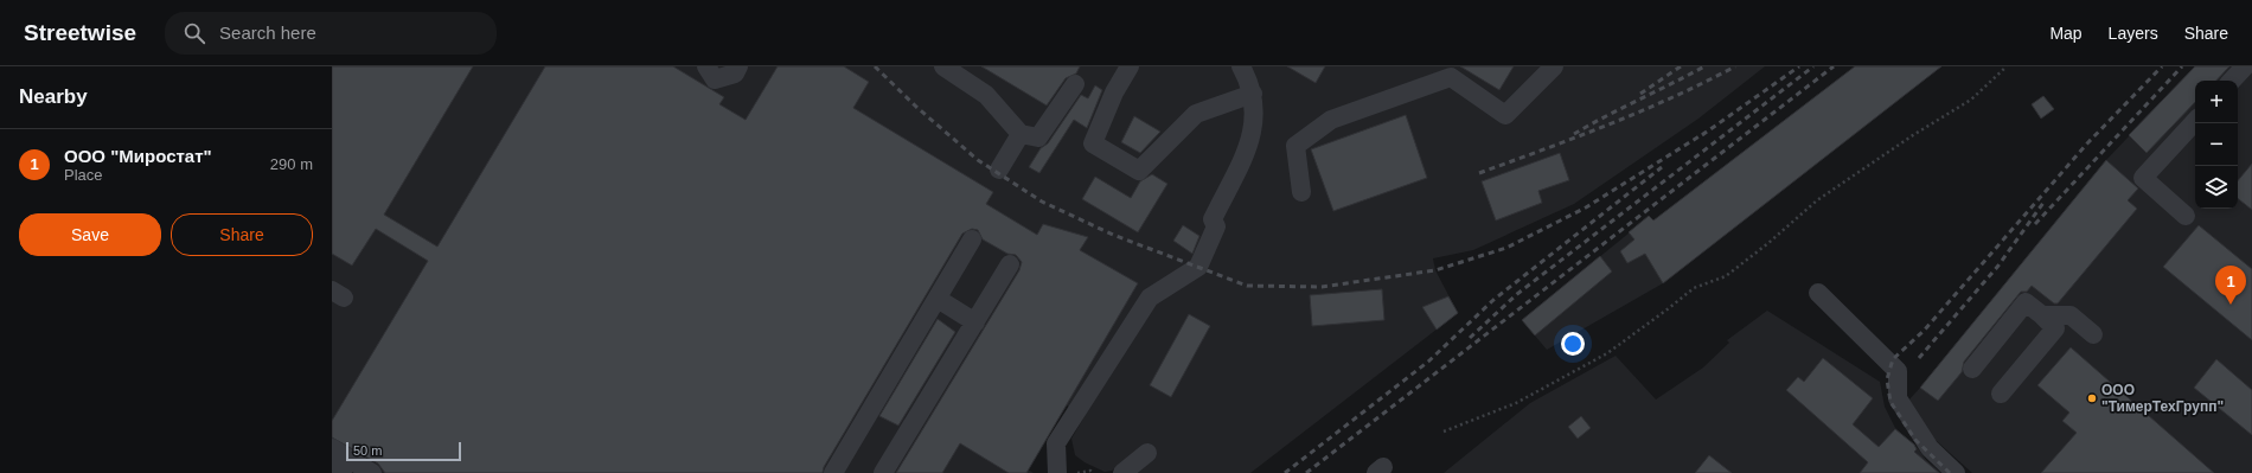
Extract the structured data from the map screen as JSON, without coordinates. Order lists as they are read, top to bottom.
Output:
{
  "places": ["ООО \"ТимерТехГрупп\""],
  "scale_bar": "50 m",
  "page": {
    "header": "Streetwise",
    "search": "Search here",
    "nav": ["Map", "Layers", "Share"],
    "heading": "Nearby",
    "map_buttons": ["+", "−"],
    "list": [
      {
        "mark": "1",
        "name": "ООО \"Миростат\"",
        "note": "Place",
        "value": "290 m"
      }
    ],
    "buttons": ["Save", "Share"],
    "pins": "1",
    "scale": "50 m"
  }
}
